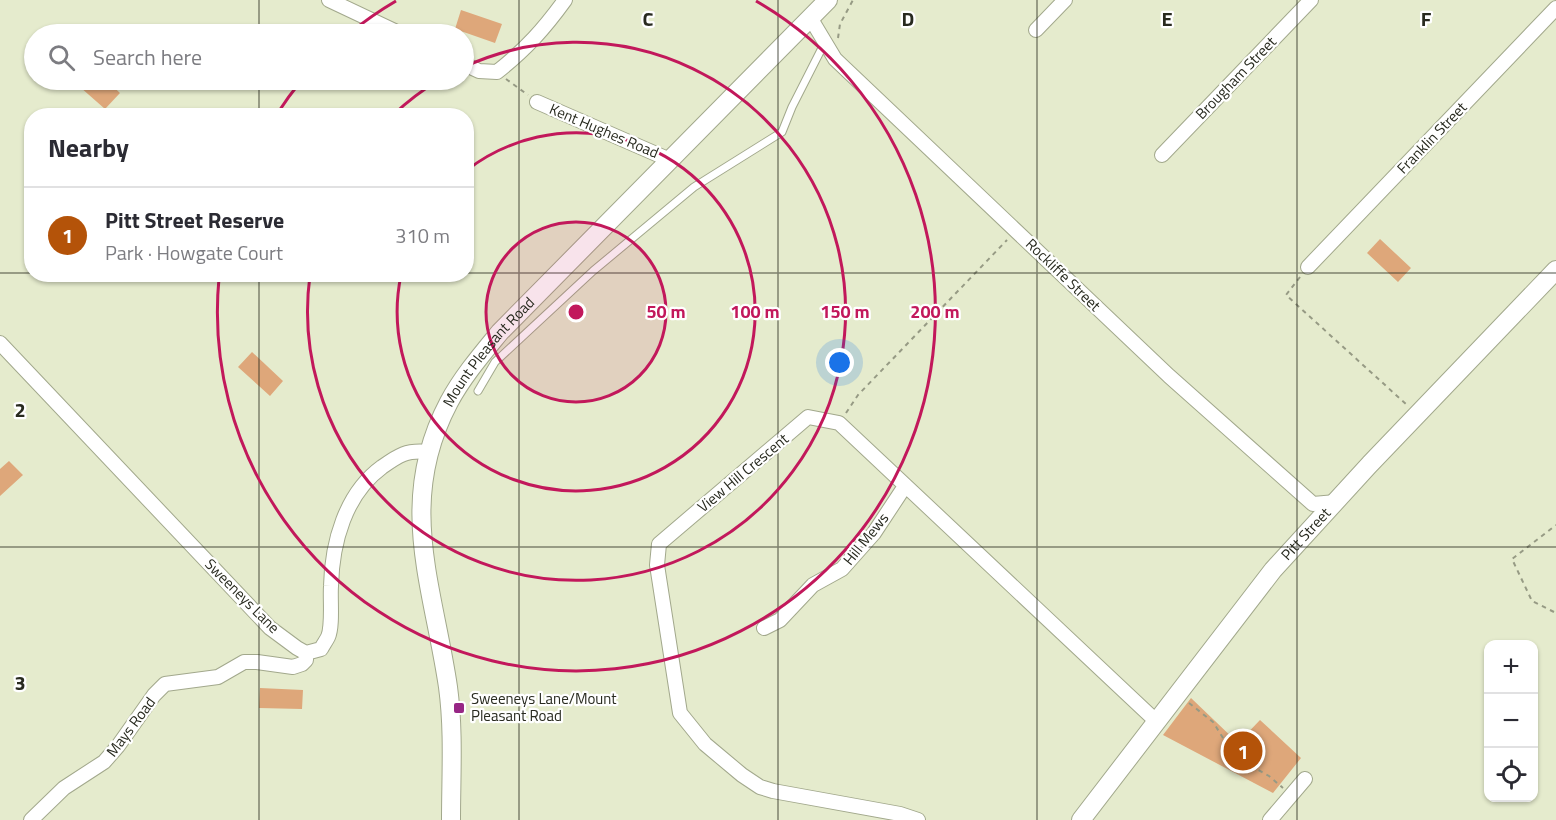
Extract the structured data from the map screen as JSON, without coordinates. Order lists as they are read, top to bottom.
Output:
{
  "streets": {
    "street": [
      "Brougham Street",
      "Kent Hughes Road",
      "Franklin Street",
      "Rockliffe Street",
      "Mount Pleasant Road",
      "View Hill Crescent",
      "Pitt Street",
      "Hill Mews",
      "Sweeneys Lane",
      "Mays Road"
    ]
  },
  "crossings": [
    ["Kent Hughes Road", "Mount Pleasant Road"],
    ["Rockliffe Street", "Mount Pleasant Road"],
    ["Rockliffe Street", "Pitt Street"],
    ["Sweeneys Lane", "Mays Road"]
  ],
  "places": {
    "transit": ["Sweeneys Lane/Mount Pleasant Road"]
  },
  "page": {
    "search": "Search here",
    "heading": "Nearby",
    "list": [
      {
        "mark": "1",
        "name": "Pitt Street Reserve",
        "note": "Park · Howgate Court",
        "value": "310 m"
      }
    ],
    "map_buttons": ["+", "−"],
    "pins": "1"
  },
  "grid": {
    "columns": [
      "C",
      "D",
      "E",
      "F"
    ],
    "rows": ["2", "3"]
  },
  "rings": [
    "50 m",
    "100 m",
    "150 m",
    "200 m"
  ]
}
